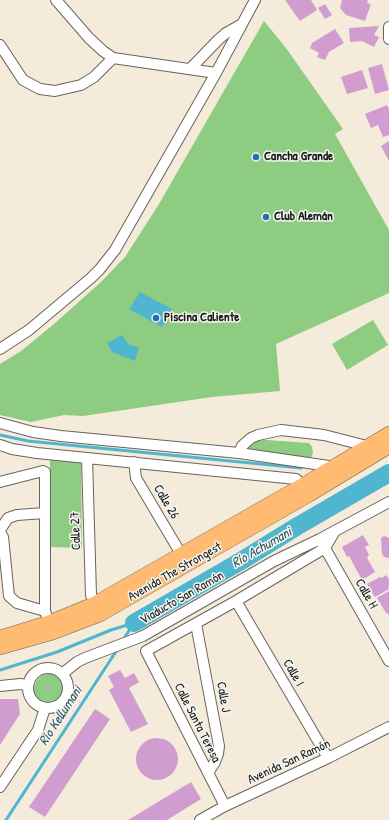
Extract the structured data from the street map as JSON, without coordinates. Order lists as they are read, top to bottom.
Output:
{
  "streets": {
    "main road": ["Avenida The Strongest"],
    "street": [
      "Calle 26",
      "Calle 27",
      "Calle H",
      "Viaducto San Ramón",
      "Calle I",
      "Calle J",
      "Calle Santa Teresa",
      "Avenida San Ramón"
    ]
  },
  "crossings": [
    ["Calle 26", "Avenida The Strongest"],
    ["Calle 27", "Avenida The Strongest"],
    ["Calle H", "Viaducto San Ramón"],
    ["Calle I", "Avenida San Ramón"],
    ["Calle J", "Calle Santa Teresa"],
    ["Calle Santa Teresa", "Avenida San Ramón"]
  ],
  "water": ["Río Achumani", "Río Kellumani"],
  "places": ["Cancha Grande", "Club Alemán", "Piscina Caliente"]
}
